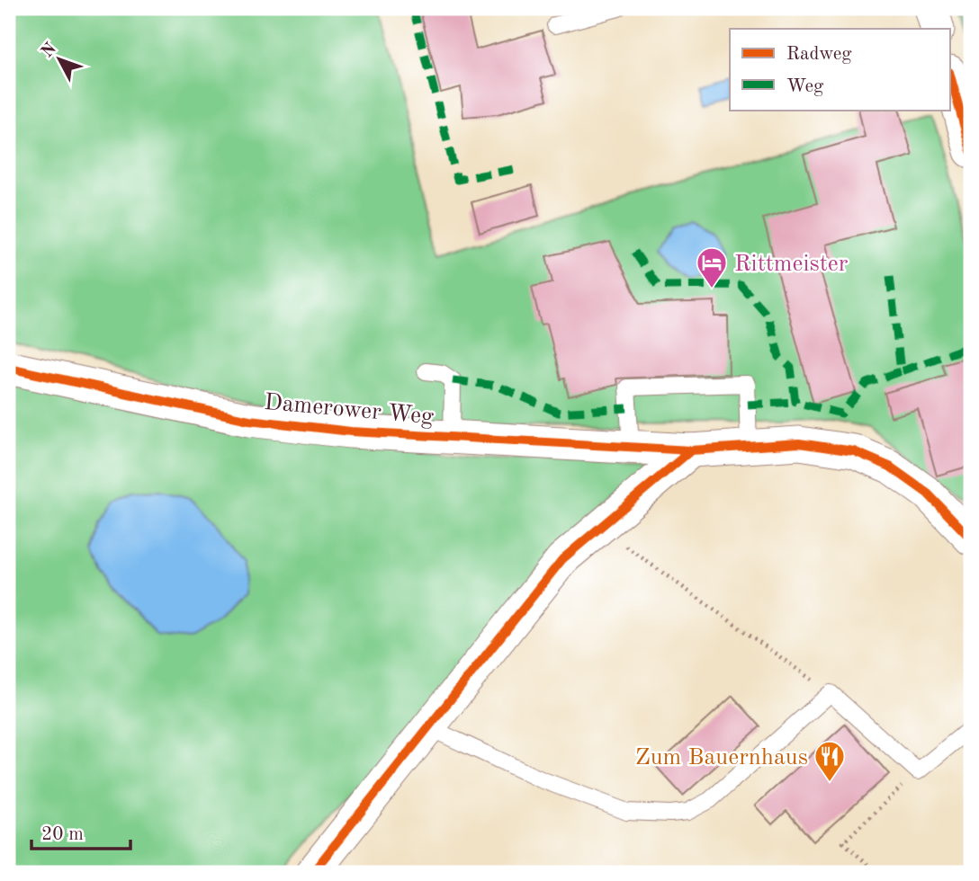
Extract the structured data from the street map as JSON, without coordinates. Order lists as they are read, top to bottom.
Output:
{
  "streets": {
    "street": ["Damerower Weg"]
  },
  "places": {
    "hotel": ["Rittmeister"],
    "restaurant": ["Zum Bauernhaus"]
  },
  "legend": ["Radweg", "Weg"],
  "scale_bar": "20 m",
  "north": "top left"
}
